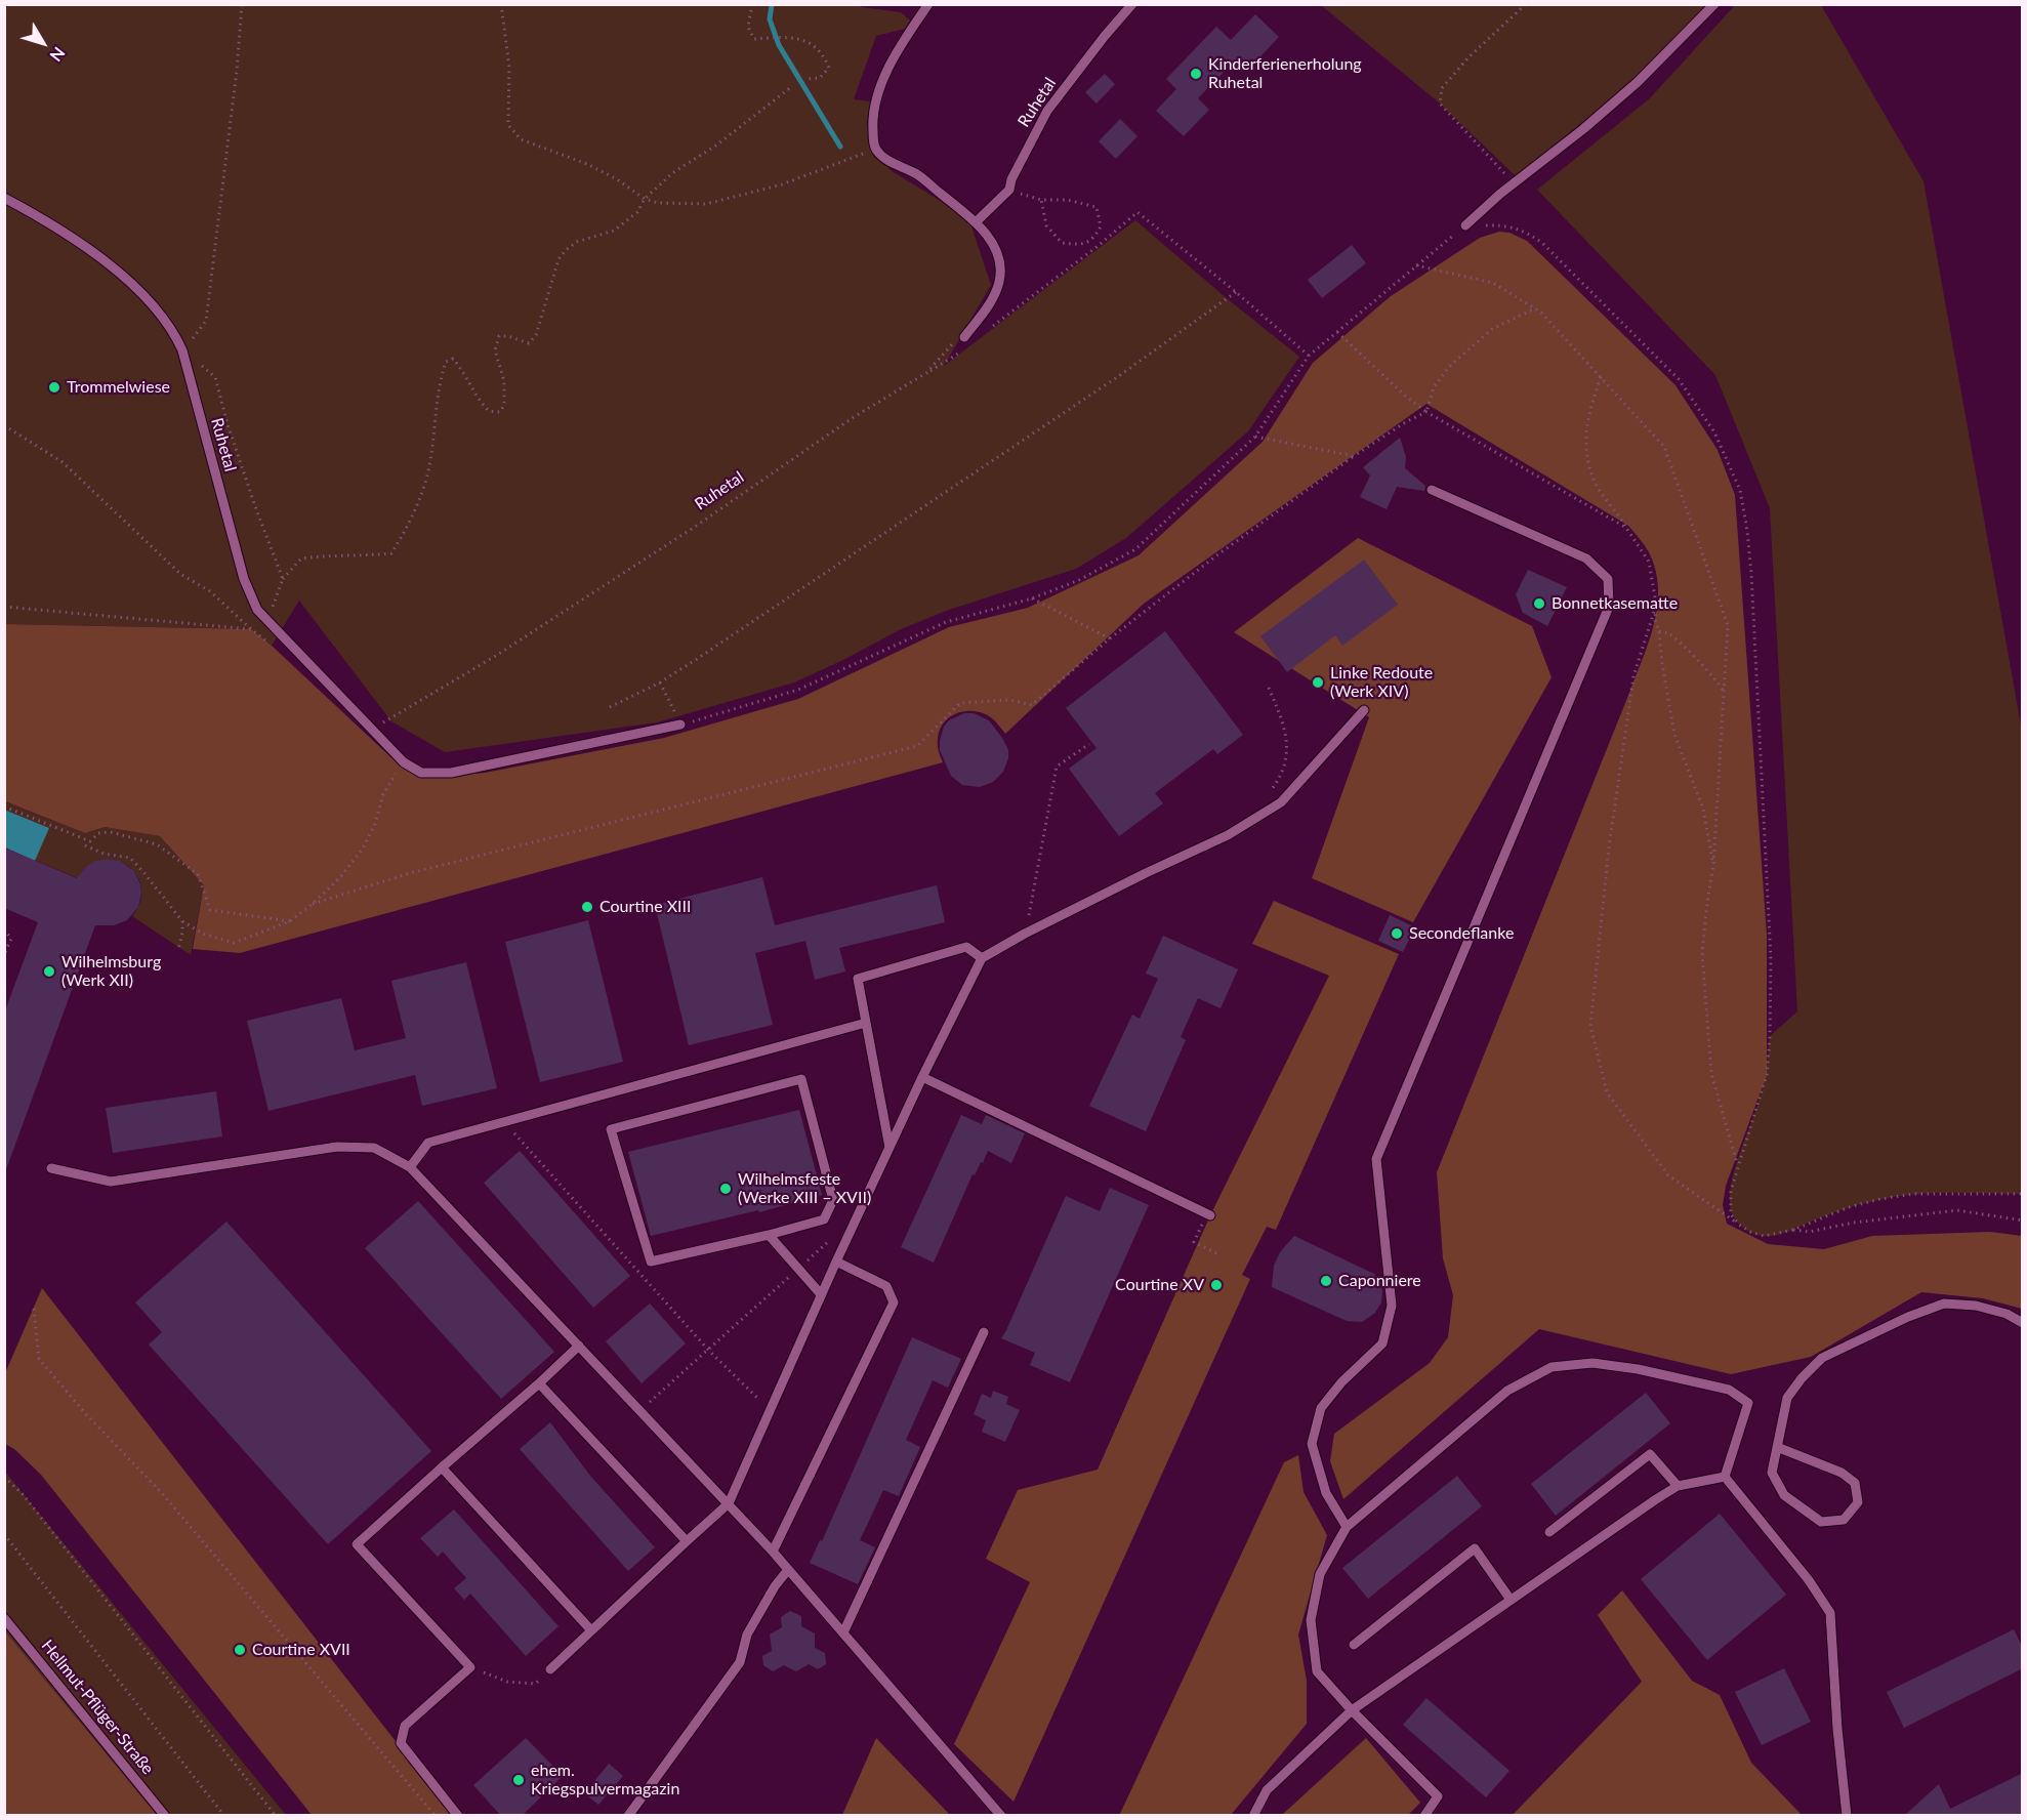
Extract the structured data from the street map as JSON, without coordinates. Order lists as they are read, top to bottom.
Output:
{
  "streets": {
    "lane": ["Ruhetal", "Hellmut-Pflüger-Straße"]
  },
  "places": [
    "Kinderferienerholung Ruhetal",
    "Trommelwiese",
    "Bonnetkasematte",
    "Linke Redoute (Werk XIV)",
    "Courtine XIII",
    "Secondeflanke",
    "Wilhelmsburg (Werk XII)",
    "Wilhelmsfeste (Werke XIII – XVII)",
    "Caponniere",
    "Courtine XV",
    "Courtine XVII",
    "ehem. Kriegspulvermagazin"
  ],
  "north": "bottom right"
}
